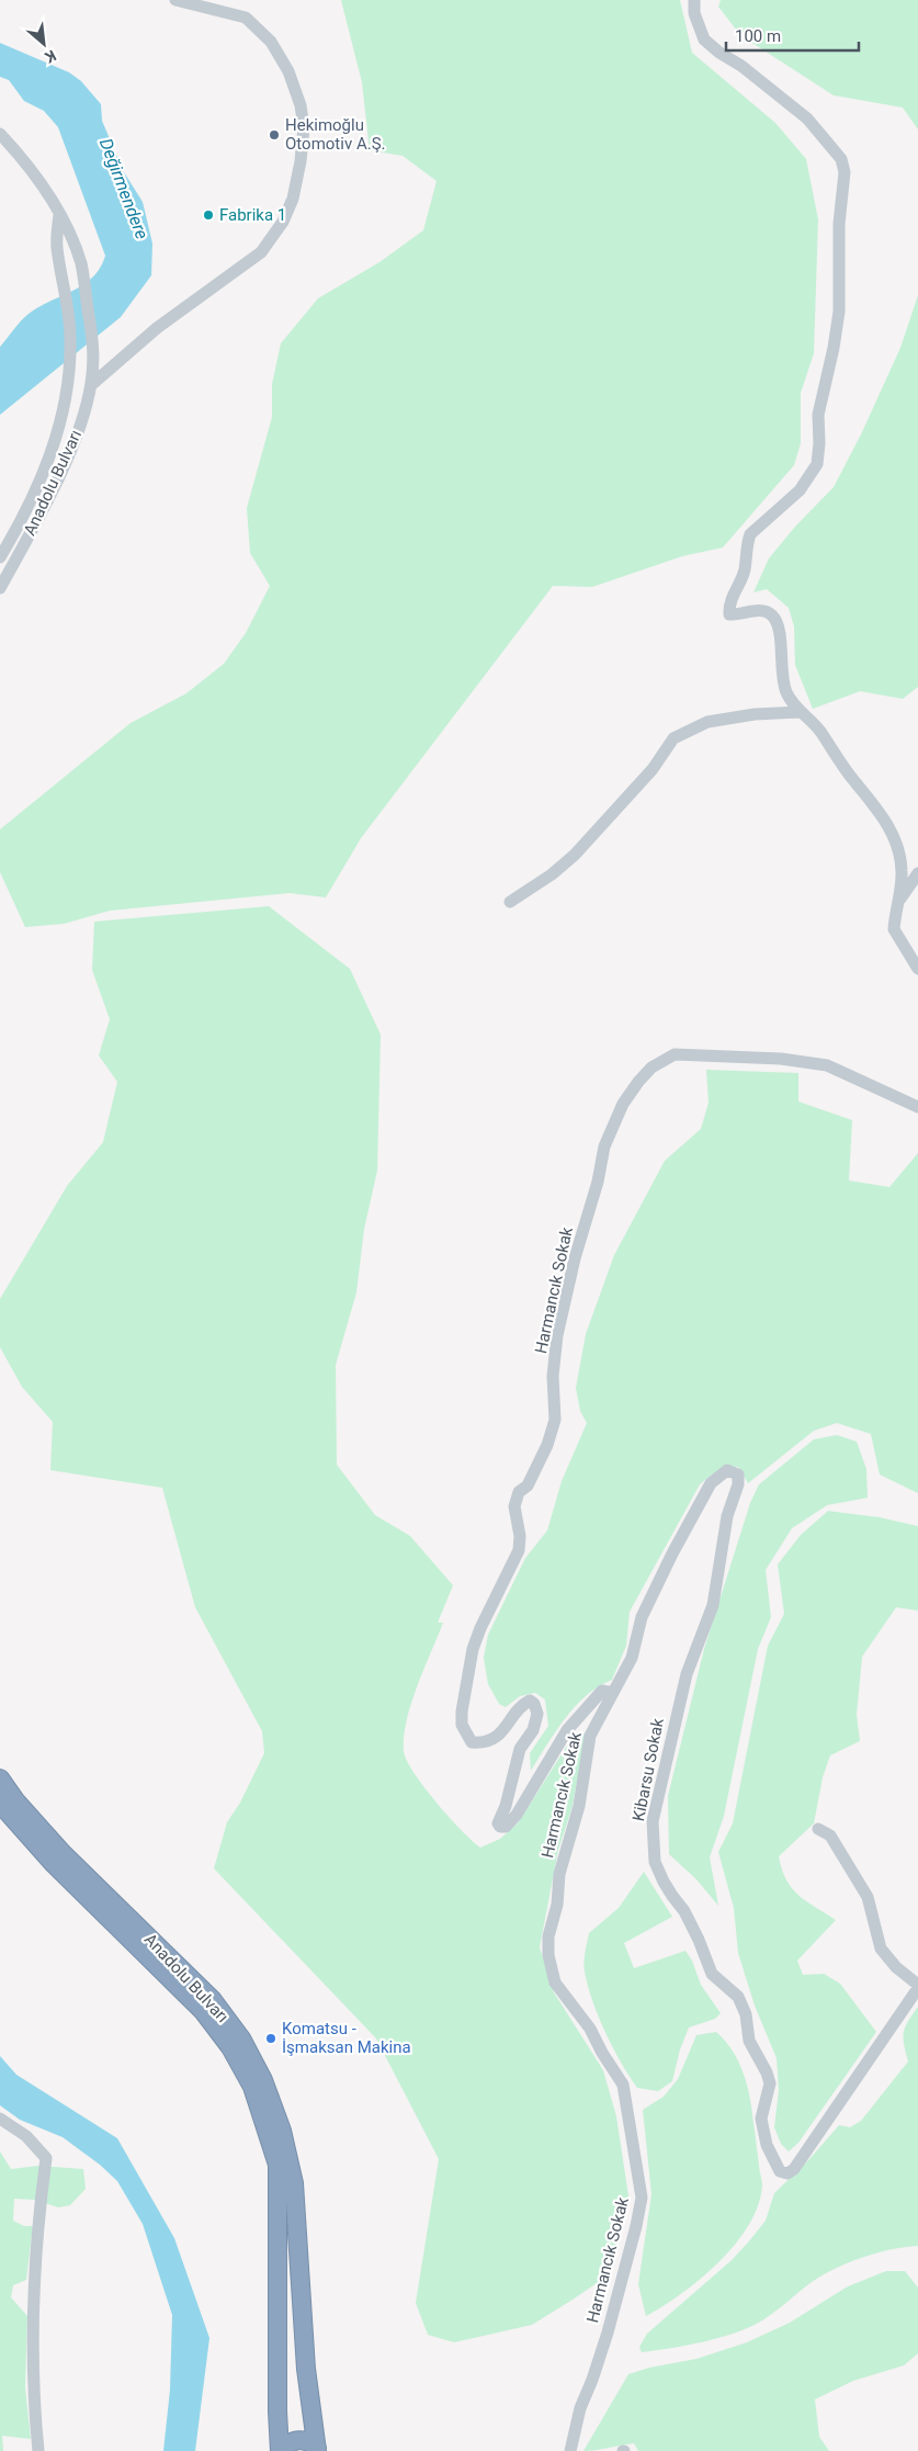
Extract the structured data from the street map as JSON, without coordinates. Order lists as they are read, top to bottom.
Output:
{
  "streets": {
    "highway": ["Anadolu Bulvarı"],
    "street": ["Harmancık Sokak", "Kibarsu Sokak"]
  },
  "crossings": [
    ["Harmancık Sokak", "Kibarsu Sokak"]
  ],
  "water": ["Değirmendere"],
  "places": ["Hekimoğlu Otomotiv A.Ş.", "Fabrika 1", "Komatsu - İşmaksan Makina"],
  "scale_bar": "100 m",
  "north": "bottom right"
}
